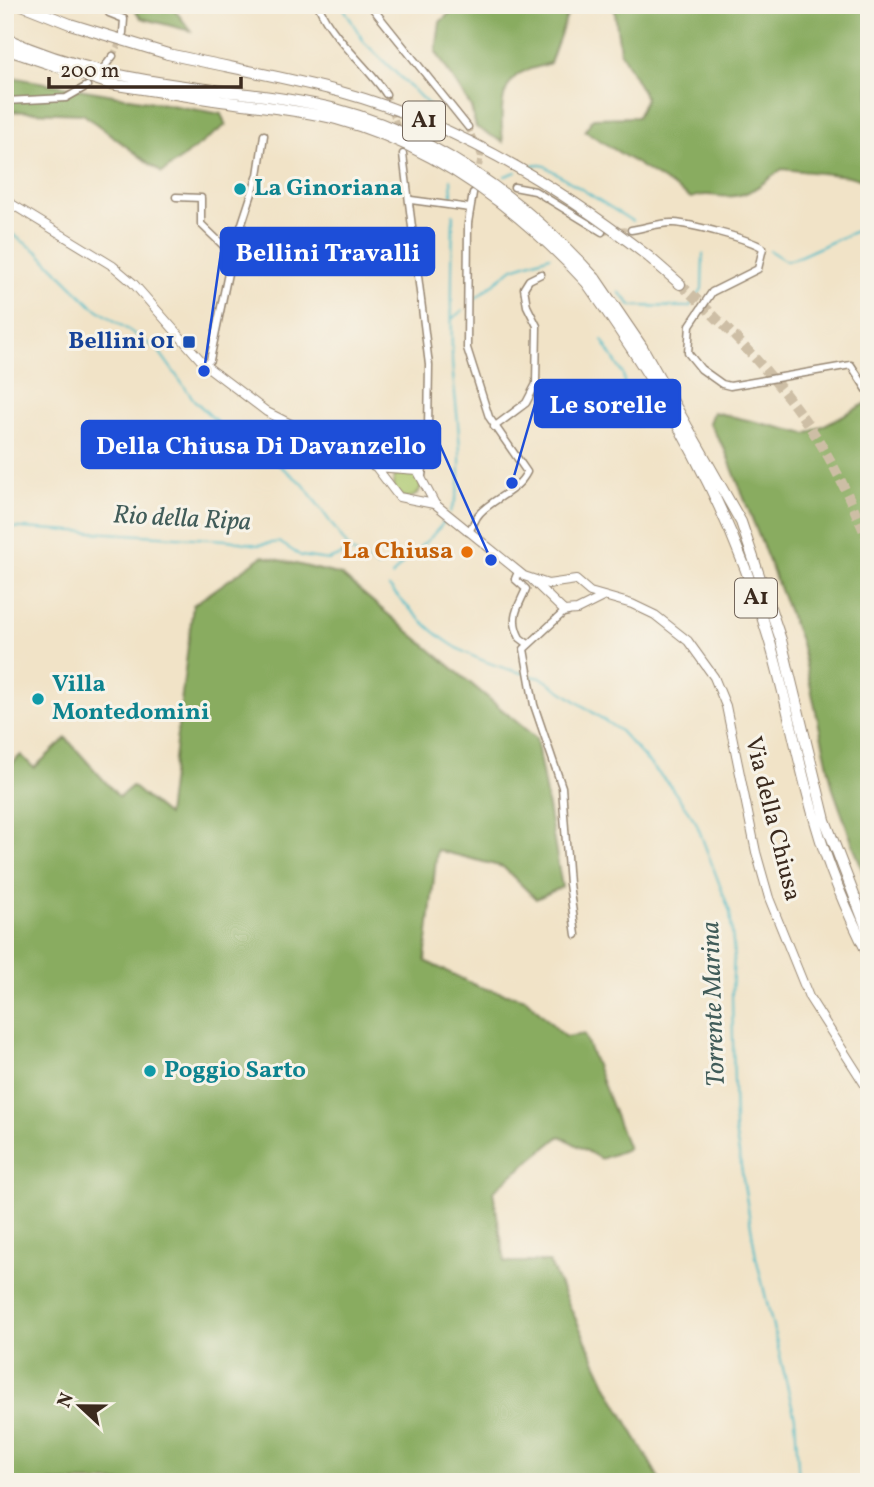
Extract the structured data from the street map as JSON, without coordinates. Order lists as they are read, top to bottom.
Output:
{
  "streets": {
    "highway": ["A1"],
    "main road": ["Via della Chiusa"]
  },
  "water": ["Rio della Ripa", "Torrente Marina"],
  "places": {
    "other": [
      "La Ginoriana",
      "Bellini Travalli",
      "Le sorelle",
      "La Chiusa",
      "Della Chiusa Di Davanzello",
      "Villa Montedomini",
      "Poggio Sarto"
    ],
    "transit": ["Bellini 01"]
  },
  "scale_bar": "200 m",
  "north": "left"
}
